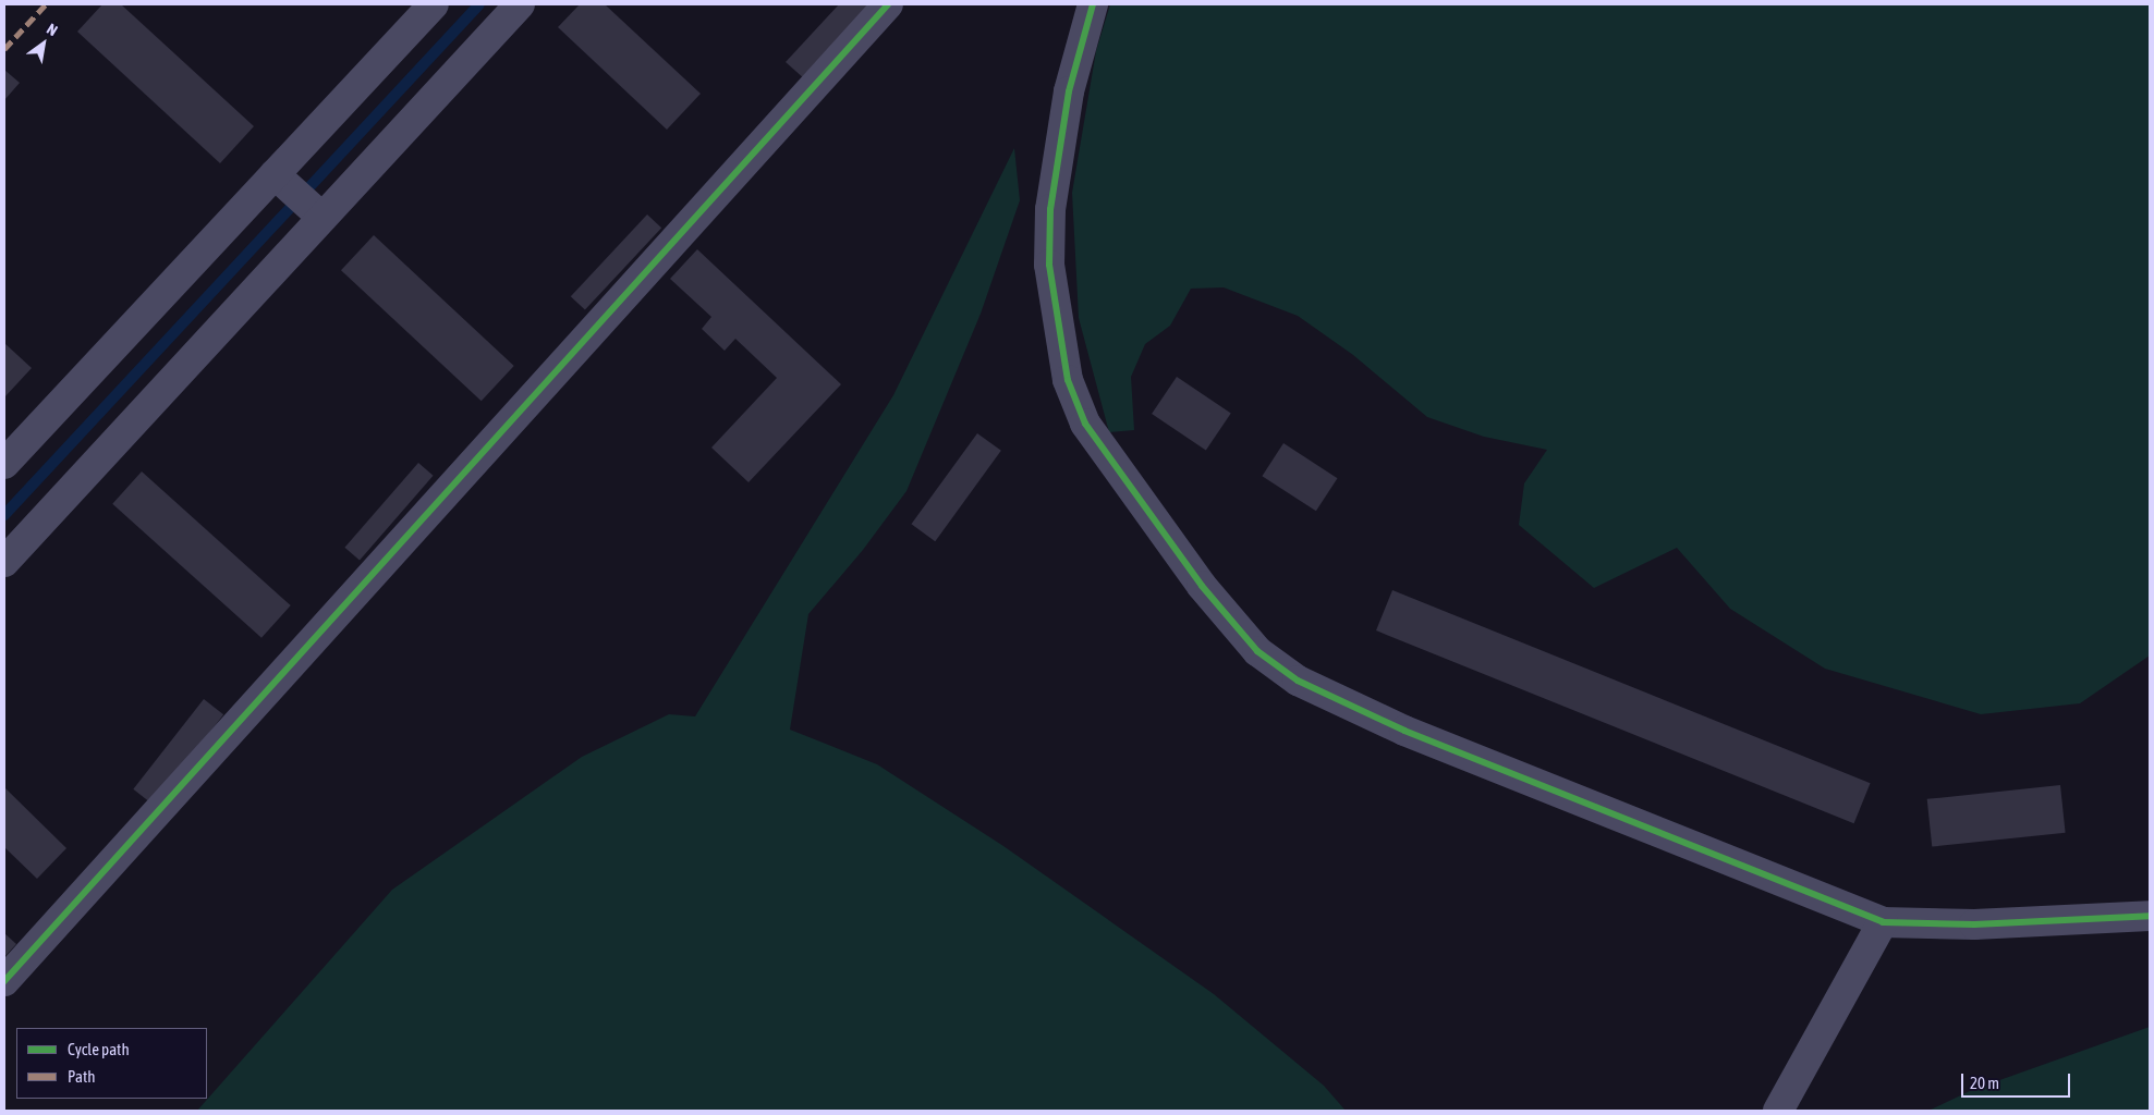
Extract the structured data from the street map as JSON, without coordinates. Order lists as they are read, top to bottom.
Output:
{
  "legend": ["Cycle path", "Path"],
  "scale_bar": "20 m",
  "north": "top right"
}
